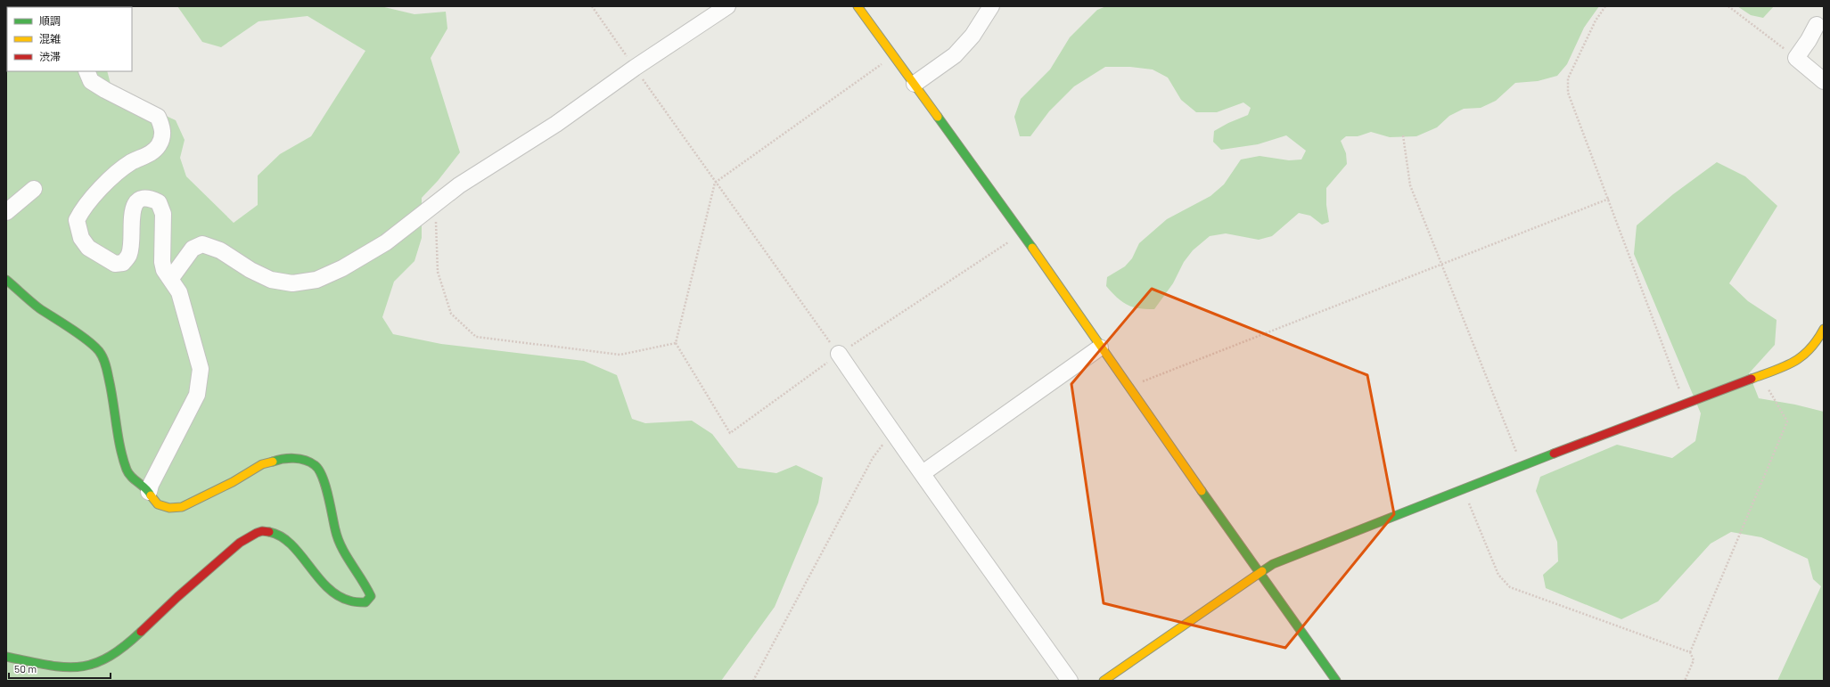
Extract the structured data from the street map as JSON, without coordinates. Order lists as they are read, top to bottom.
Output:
{
  "legend": ["順調", "混雑", "渋滞"],
  "scale_bar": "50 m"
}
